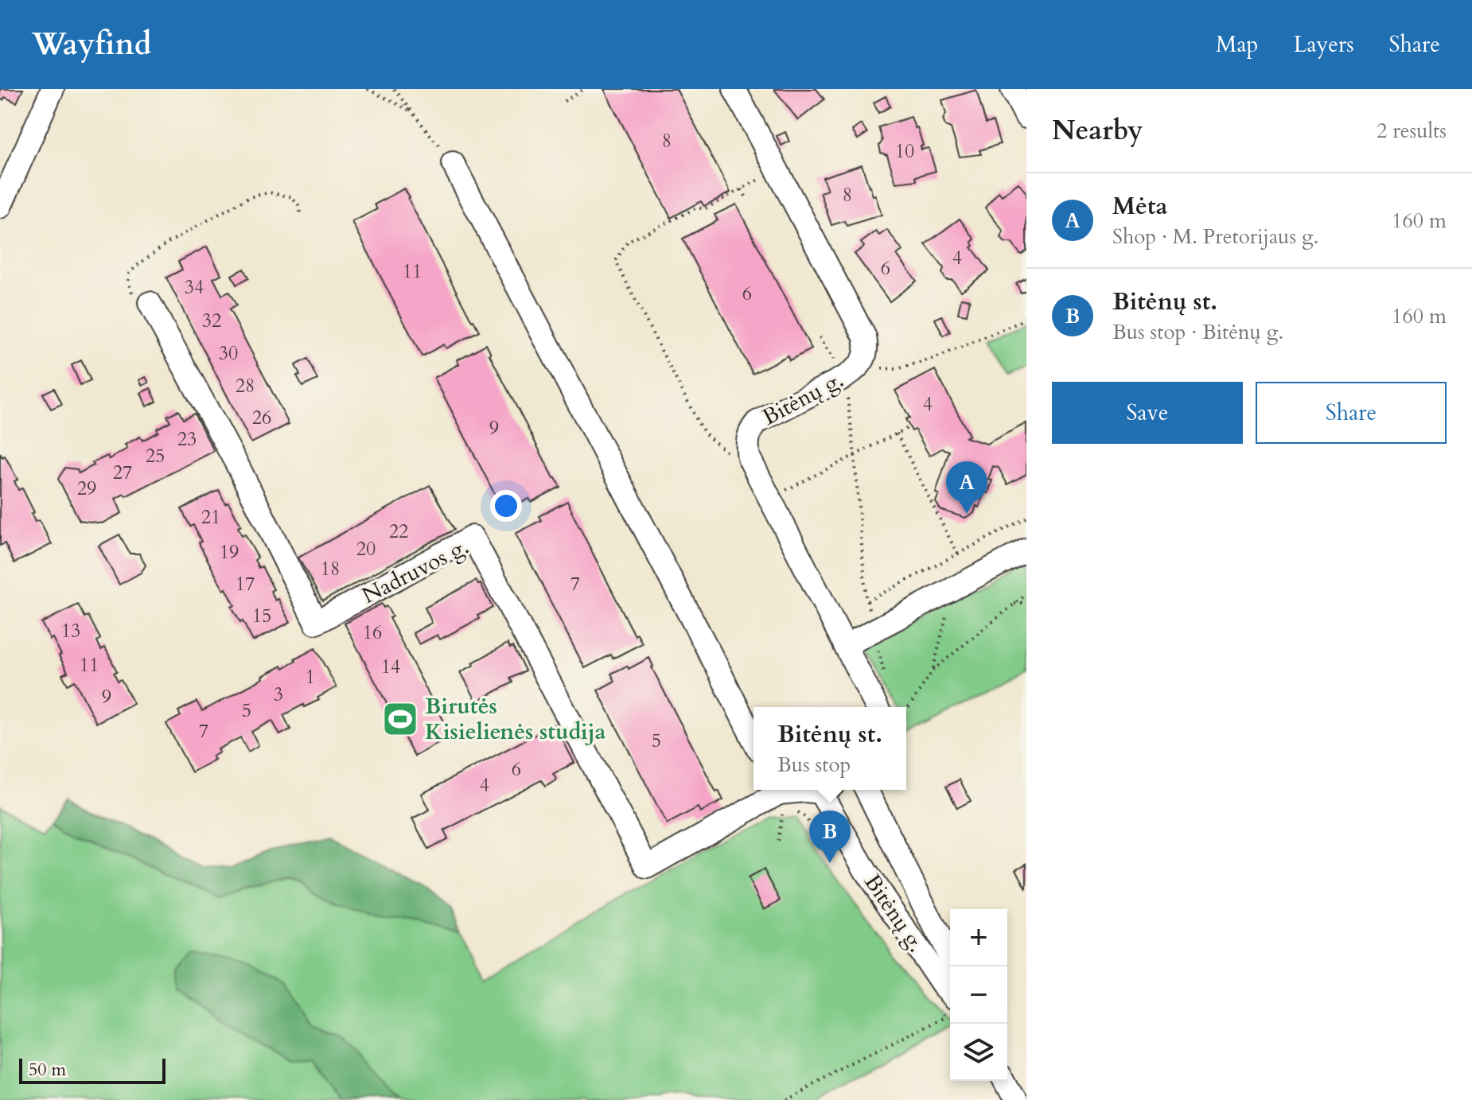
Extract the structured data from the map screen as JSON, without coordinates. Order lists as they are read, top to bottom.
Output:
{
  "streets": {
    "street": ["Bitėnų g.", "Nadruvos g."]
  },
  "places": {
    "sports": ["Birutės Kisielienės studija"]
  },
  "house_numbers": [
    "8",
    "10",
    "8",
    "4",
    "6",
    "11",
    "34",
    "6",
    "32",
    "30",
    "28",
    "4",
    "26",
    "9",
    "23",
    "25",
    "27",
    "29",
    "21",
    "22",
    "20",
    "19",
    "18",
    "17",
    "7",
    "15",
    "13",
    "16",
    "11",
    "14",
    "1",
    "3",
    "9",
    "5",
    "7",
    "5",
    "6",
    "4"
  ],
  "scale_bar": "50 m",
  "page": {
    "header": "Wayfind",
    "nav": ["Map", "Layers", "Share"],
    "heading": ["Nearby", "2 results"],
    "list": [
      {
        "mark": "A",
        "name": "Mėta",
        "note": "Shop · M. Pretorijaus g.",
        "value": "160 m"
      },
      {
        "mark": "B",
        "name": "Bitėnų st.",
        "note": "Bus stop · Bitėnų g.",
        "value": "160 m"
      }
    ],
    "buttons": ["Save", "Share"],
    "pins": ["A", "B"],
    "popup": ["Bitėnų st.", "Bus stop"],
    "map_buttons": ["+", "−"],
    "scale": "50 m"
  }
}
